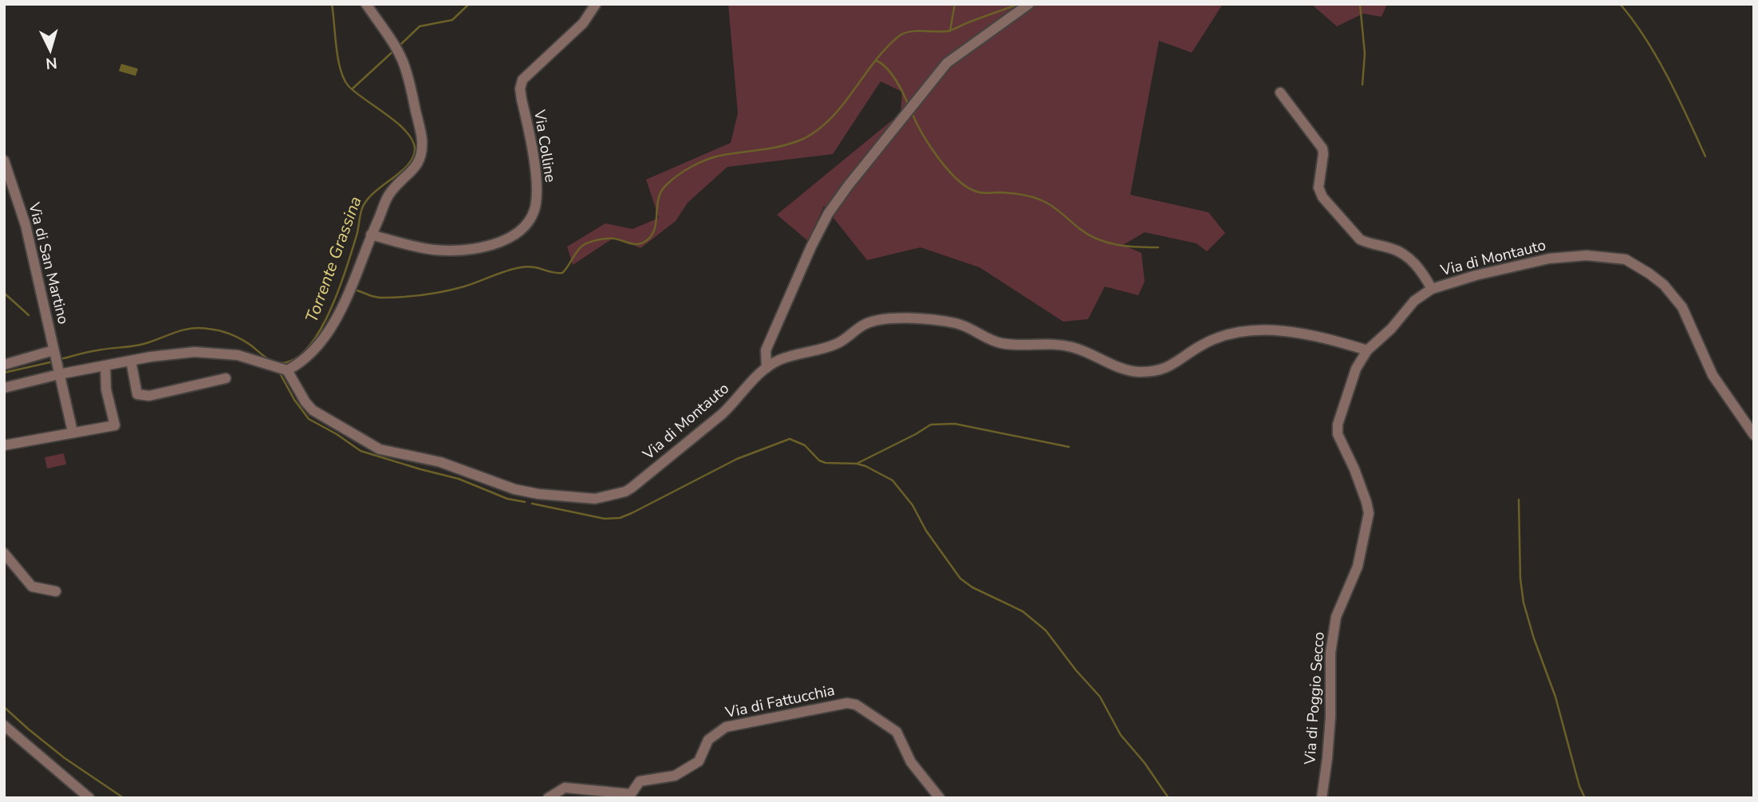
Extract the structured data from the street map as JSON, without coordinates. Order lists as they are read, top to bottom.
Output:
{
  "streets": {
    "street": [
      "Via Colline",
      "Via di Montauto",
      "Via di San Martino",
      "Via di Poggio Secco",
      "Via di Fattucchia"
    ]
  },
  "crossings": [
    ["Via di Montauto", "Via di Poggio Secco"]
  ],
  "water": ["Torrente Grassina"],
  "north": "bottom"
}
